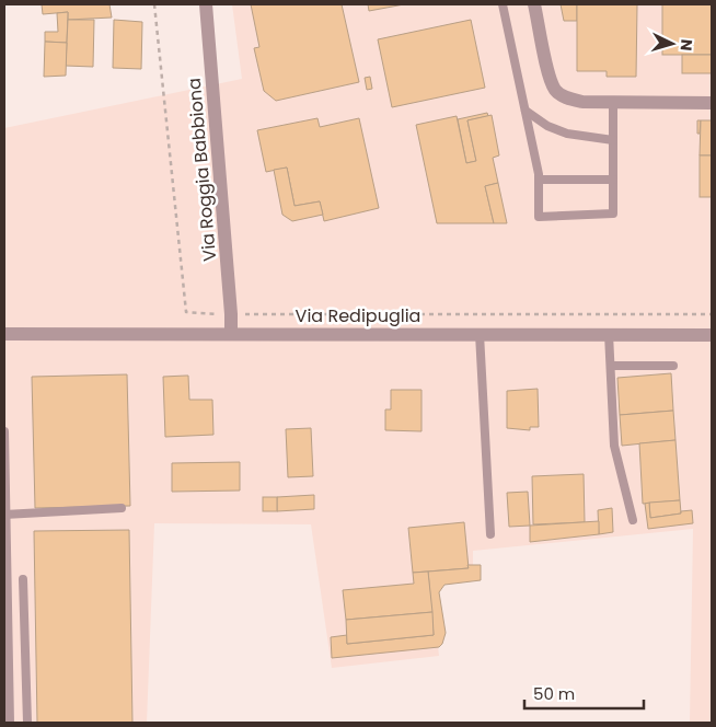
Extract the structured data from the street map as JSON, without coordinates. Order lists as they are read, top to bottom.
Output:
{
  "streets": {
    "street": ["Via Roggia Babbiona", "Via Redipuglia"]
  },
  "crossings": [
    ["Via Roggia Babbiona", "Via Redipuglia"]
  ],
  "scale_bar": "50 m",
  "north": "right"
}
